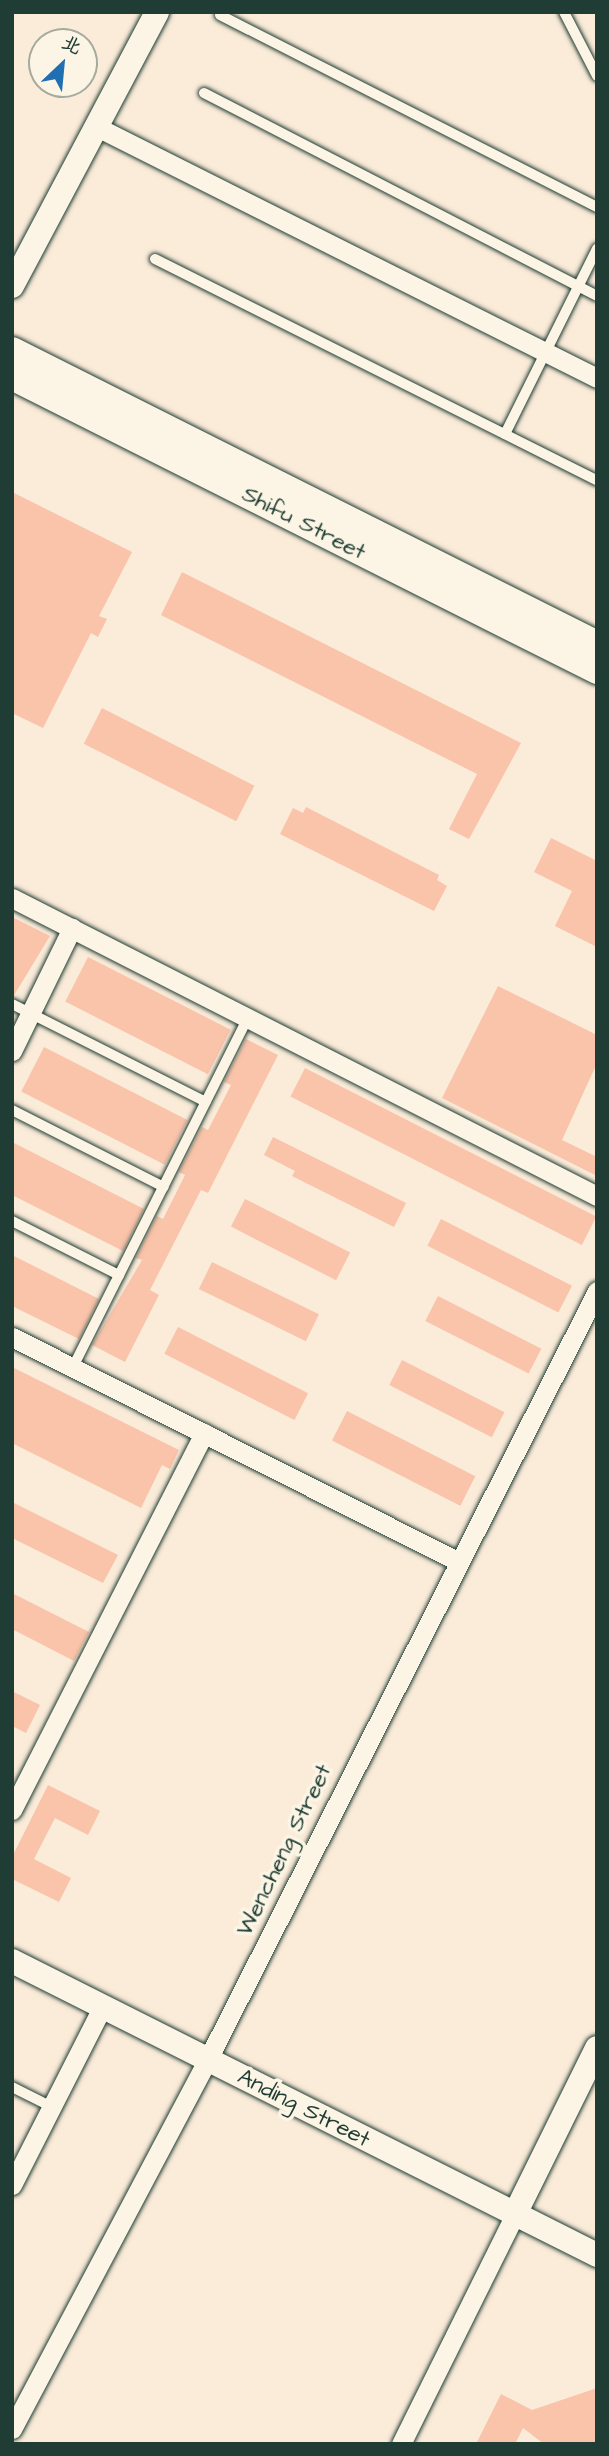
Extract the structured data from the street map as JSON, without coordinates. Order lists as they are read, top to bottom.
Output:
{
  "streets": {
    "main road": ["Shifu Street"],
    "street": ["Wencheng Street", "Anding Street"]
  },
  "crossings": [
    ["Wencheng Street", "Anding Street"]
  ],
  "north": "top right"
}
